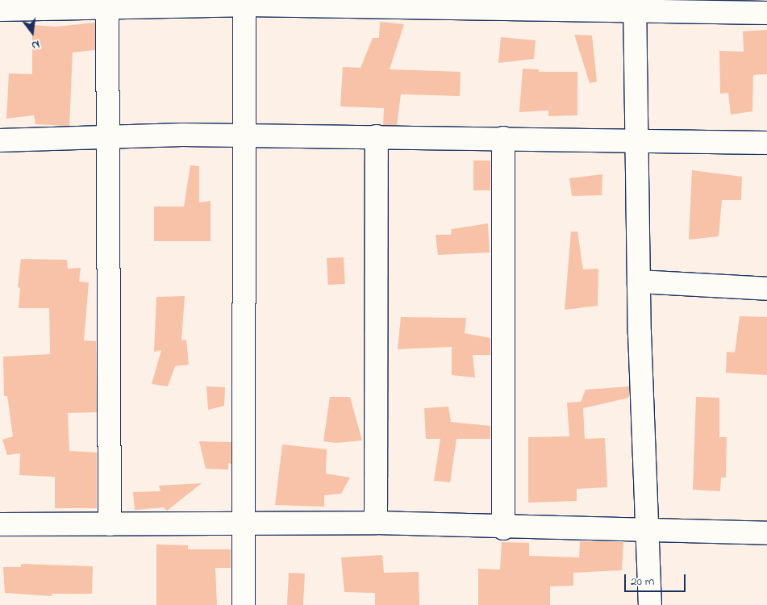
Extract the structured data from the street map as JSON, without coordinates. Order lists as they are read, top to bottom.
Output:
{
  "scale_bar": "20 m",
  "north": "bottom"
}
